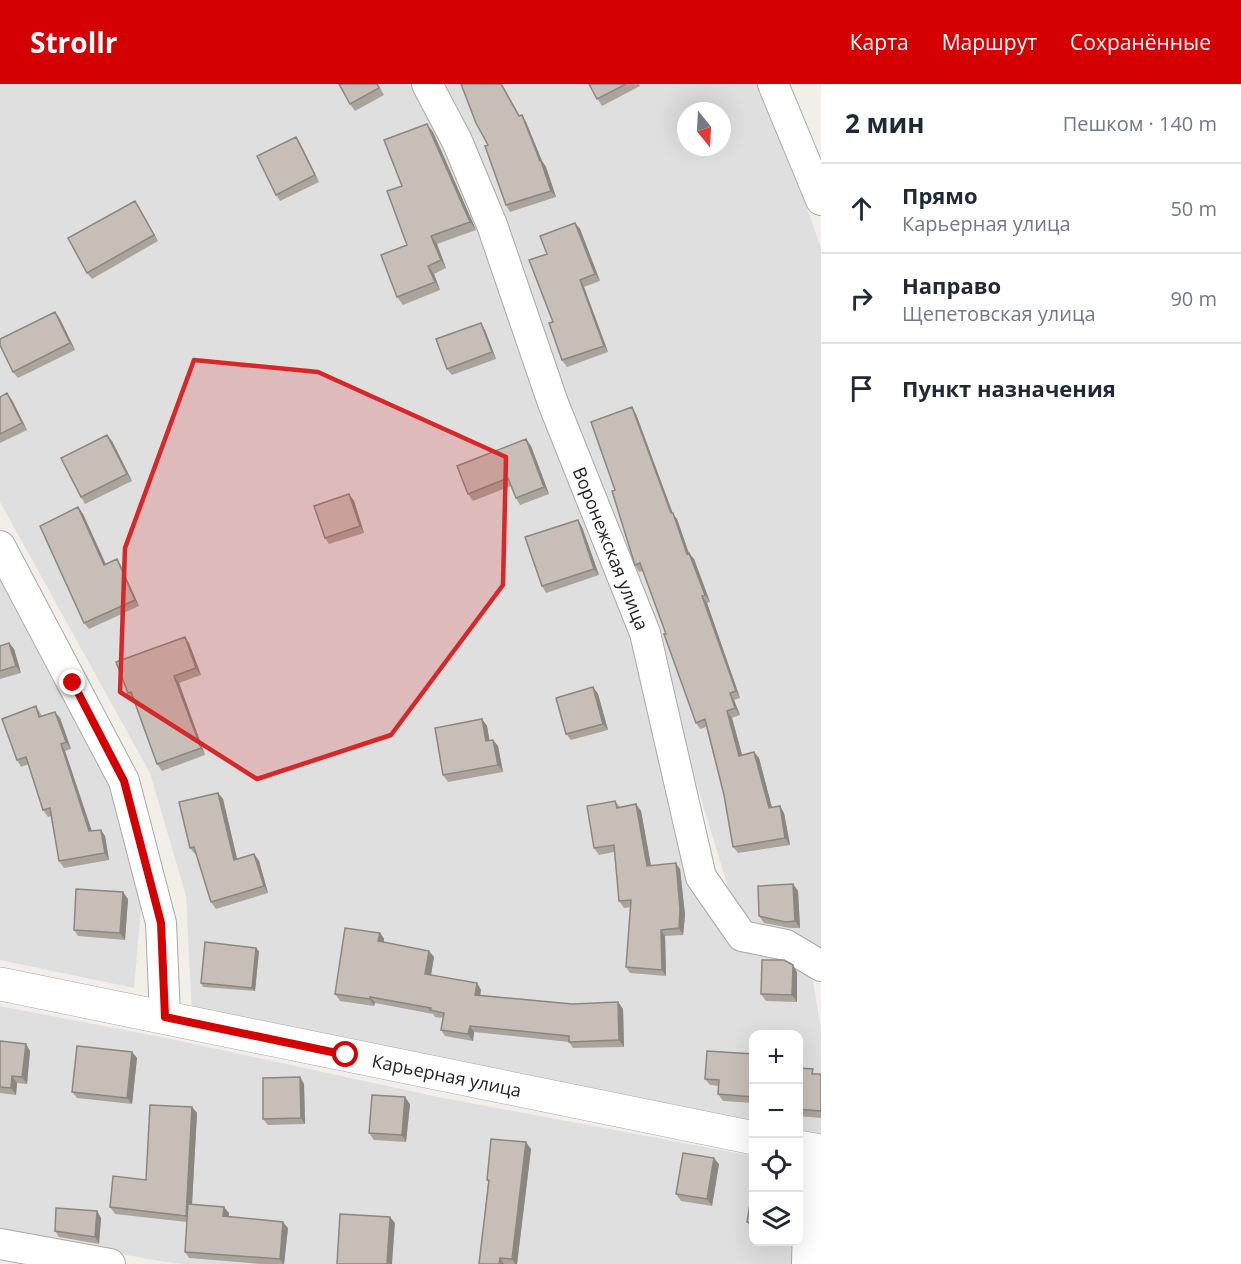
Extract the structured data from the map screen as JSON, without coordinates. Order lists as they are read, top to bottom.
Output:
{
  "streets": {
    "street": ["Воронежская улица", "Карьерная улица"]
  },
  "north": "bottom",
  "page": {
    "header": "Strollr",
    "nav": ["Карта", "Маршрут", "Сохранённые"],
    "heading": ["2 мин", "Пешком · 140 m"],
    "list": [
      ["Прямо", "Карьерная улица", "50 m"],
      ["Направо", "Щепетовская улица", "90 m"],
      "Пункт назначения"
    ],
    "map_buttons": ["+", "−"]
  }
}
